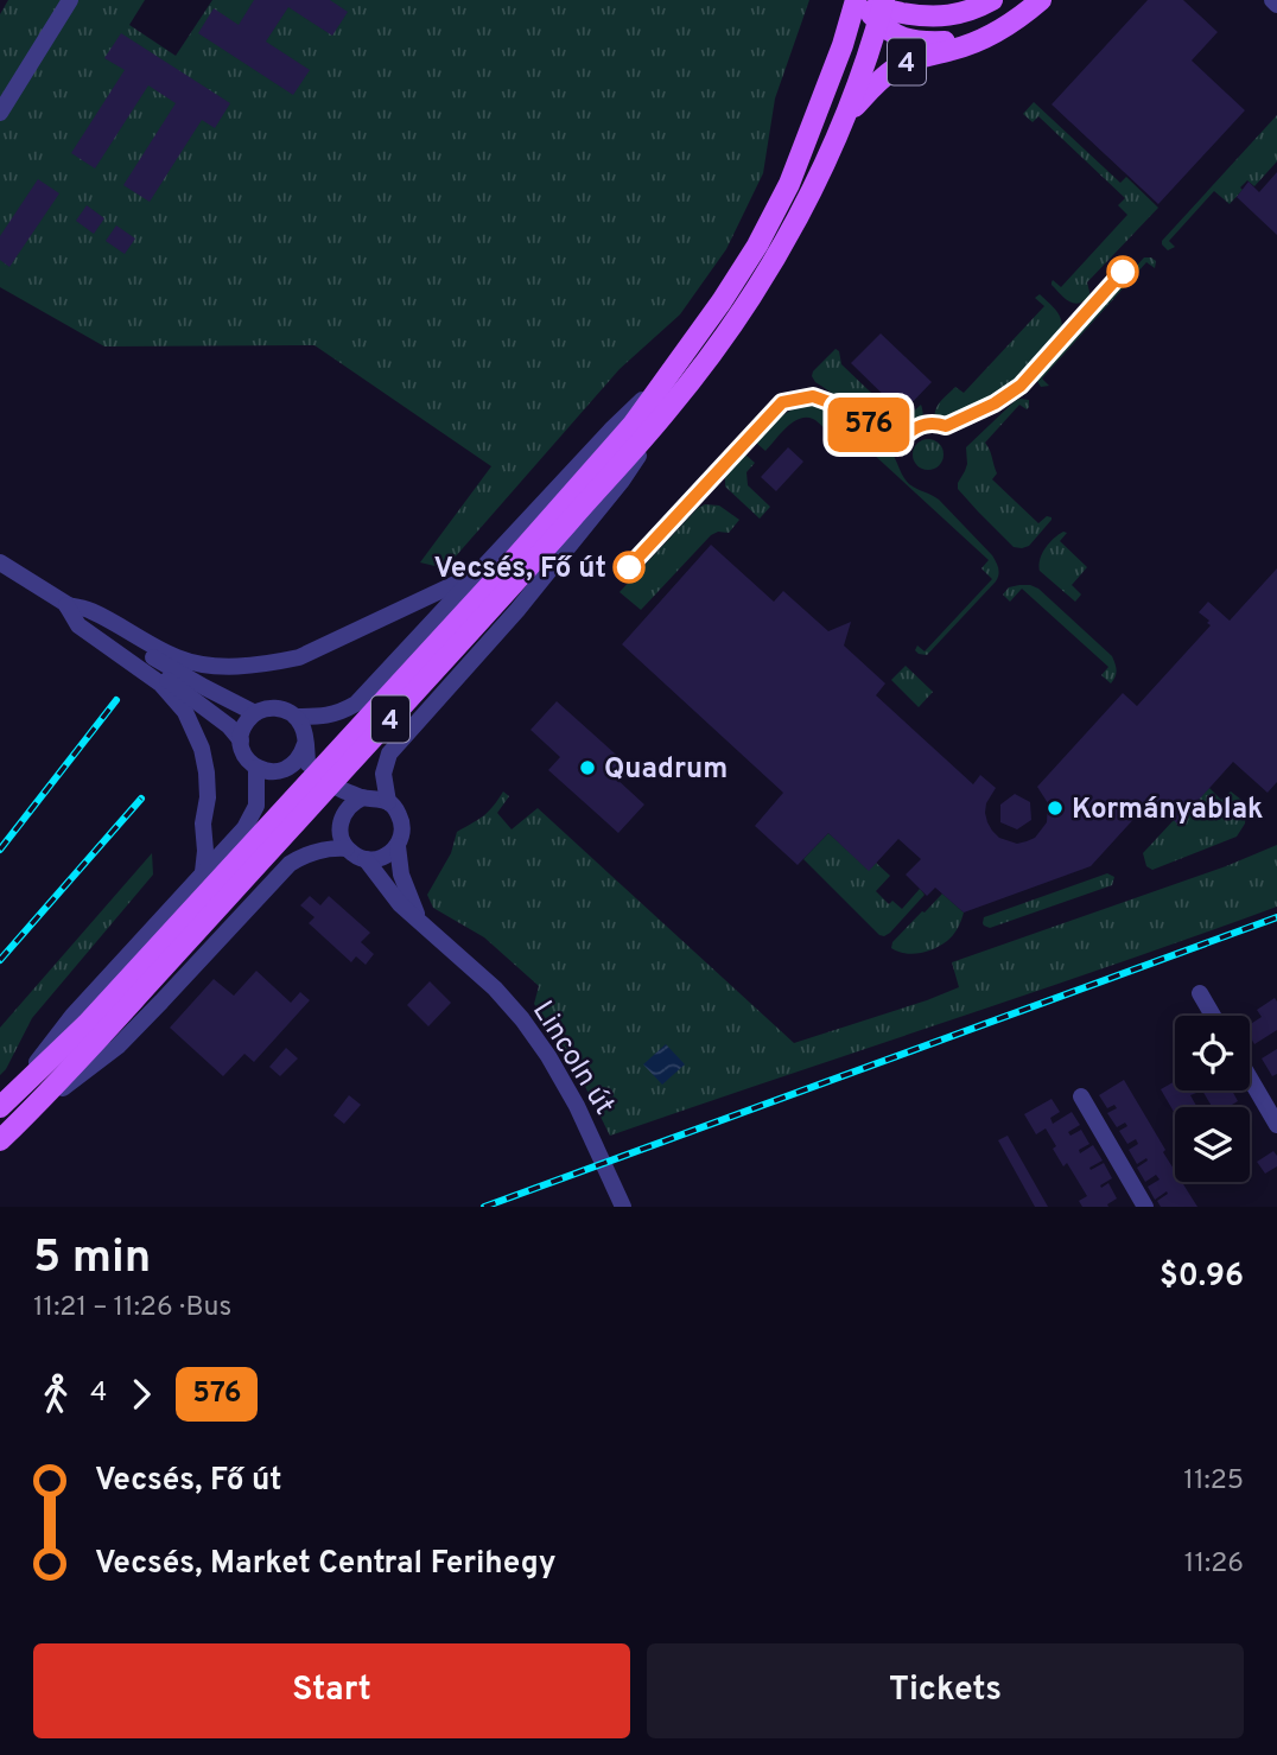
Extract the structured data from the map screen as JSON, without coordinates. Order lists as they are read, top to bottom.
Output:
{
  "streets": {
    "main road": ["4"],
    "street": ["Lincoln út"]
  },
  "places": ["Vecsés, Fő út", "Quadrum", "Kormányablak"],
  "lines": ["bus line 576"],
  "page": {
    "on_map": "576",
    "heading": ["5 min", "11:21 – 11:26 · Bus", "$0.96"],
    "legs": ["4", "576"],
    "list": [
      {
        "name": "Vecsés, Fő út",
        "value": "11:25"
      },
      {
        "name": "Vecsés, Market Central Ferihegy",
        "value": "11:26"
      }
    ],
    "buttons": ["Start", "Tickets"]
  }
}
